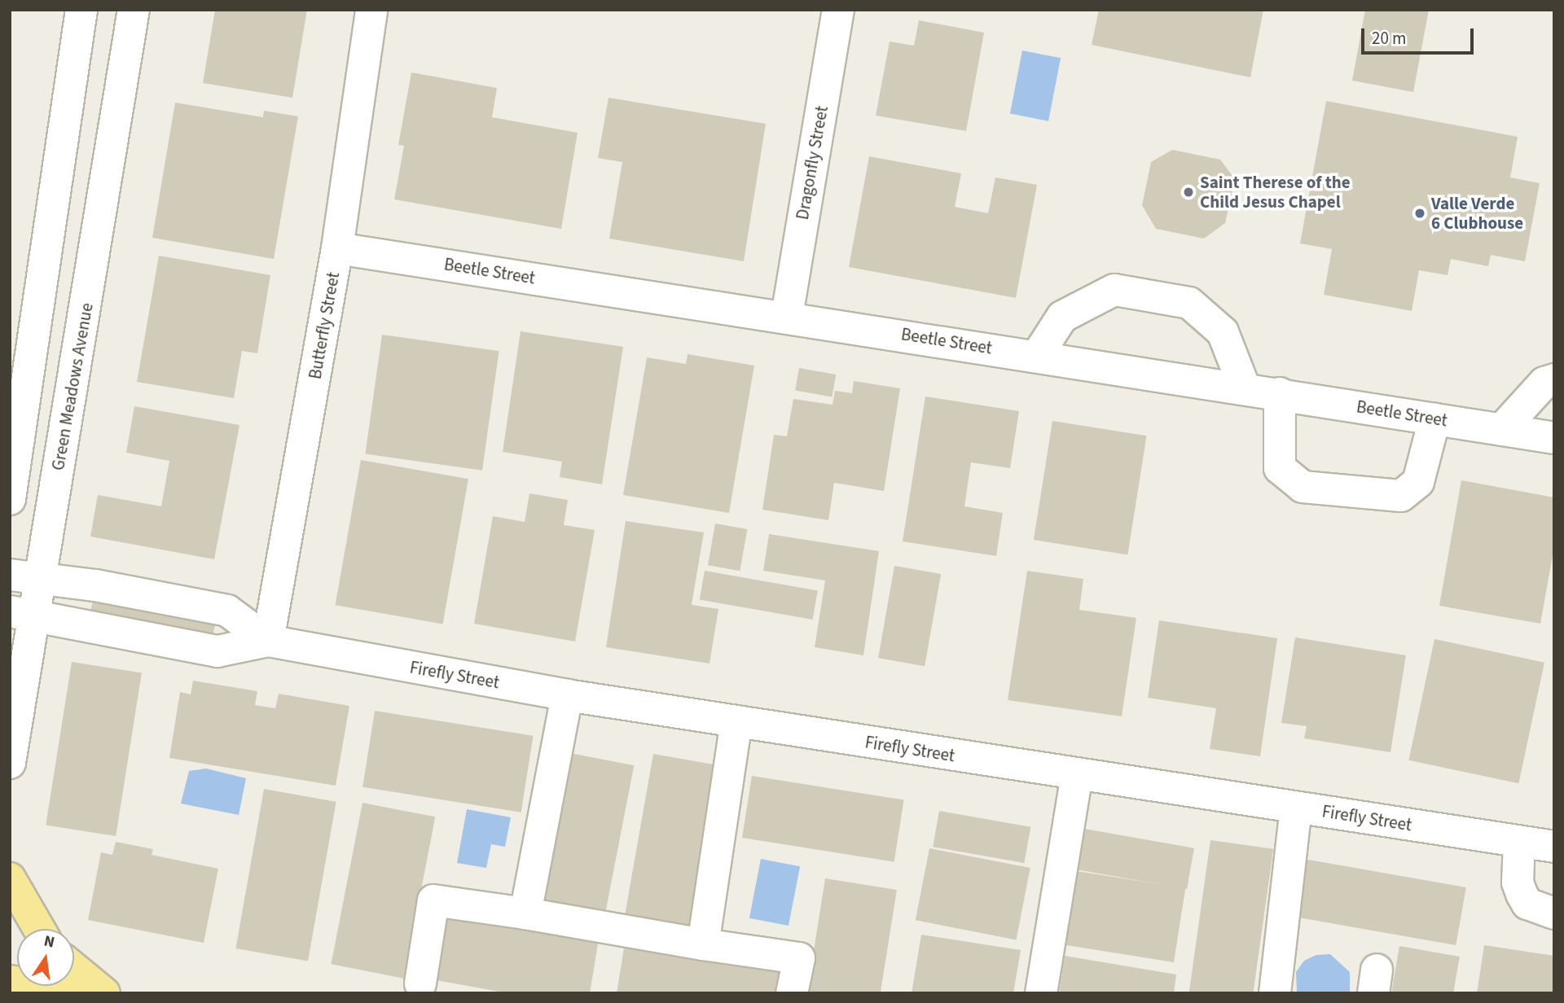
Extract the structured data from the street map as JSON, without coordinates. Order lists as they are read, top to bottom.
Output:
{
  "streets": {
    "street": [
      "Dragonfly Street",
      "Beetle Street",
      "Butterfly Street",
      "Green Meadows Avenue",
      "Firefly Street"
    ]
  },
  "crossings": [
    ["Dragonfly Street", "Beetle Street"],
    ["Beetle Street", "Butterfly Street"],
    ["Butterfly Street", "Firefly Street"],
    ["Green Meadows Avenue", "Firefly Street"]
  ],
  "places": ["Saint Therese of the Child Jesus Chapel", "Valle Verde 6 Clubhouse"],
  "scale_bar": "20 m",
  "north": "top"
}
